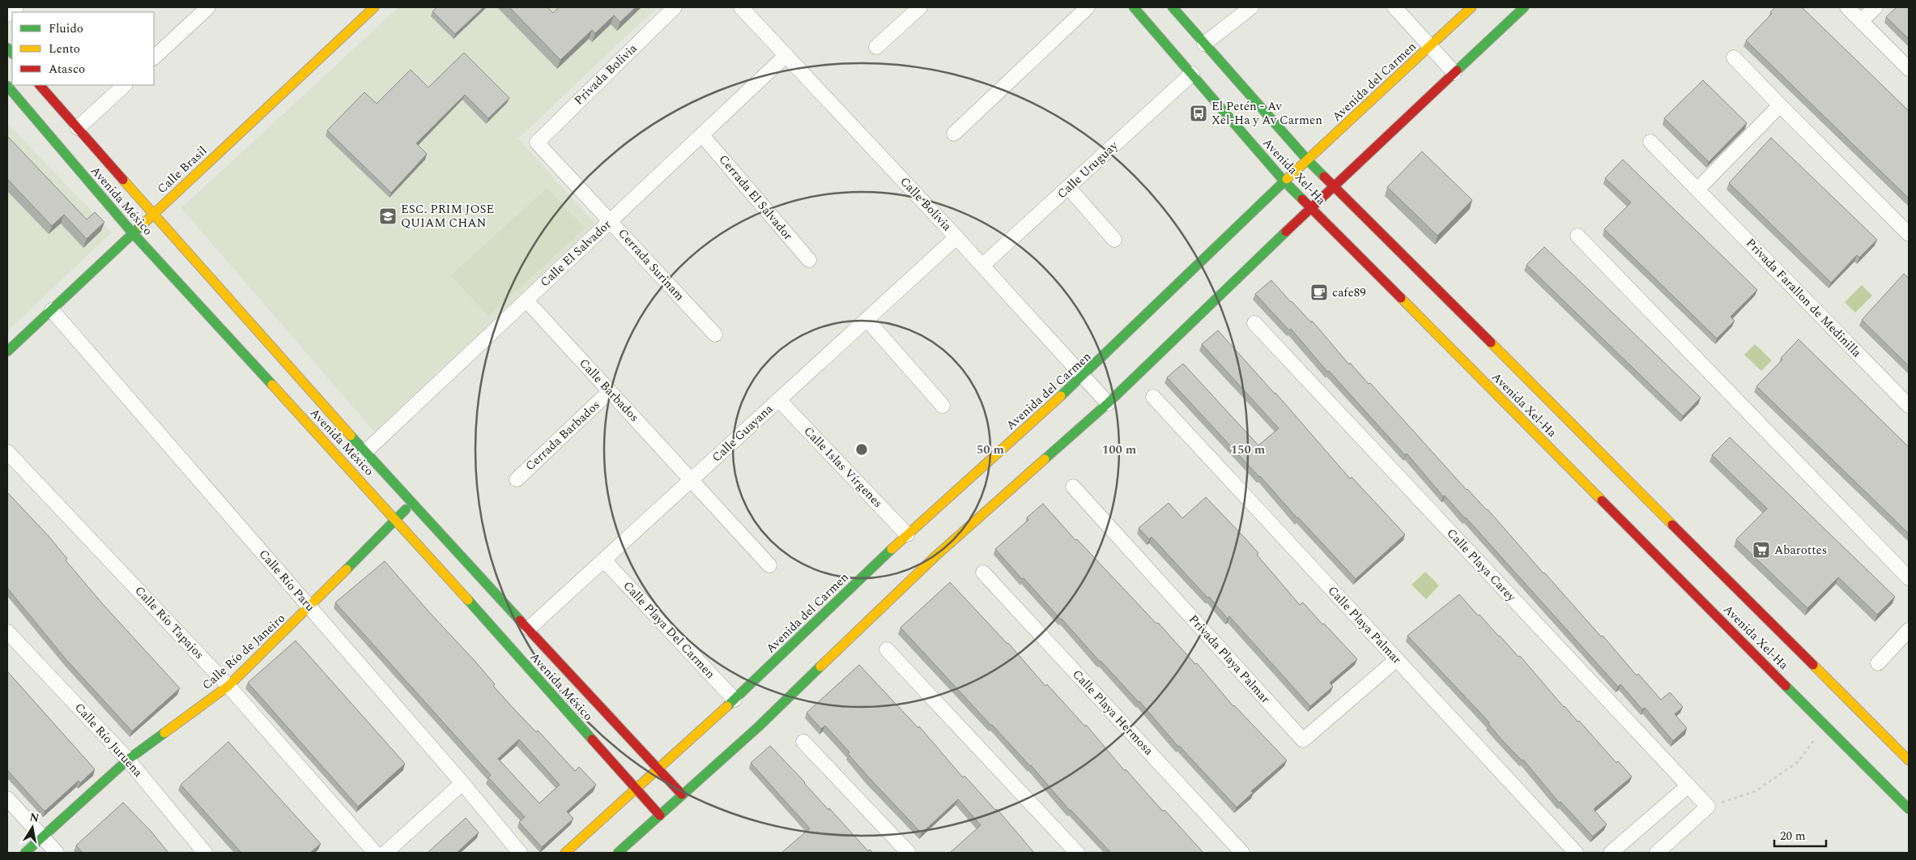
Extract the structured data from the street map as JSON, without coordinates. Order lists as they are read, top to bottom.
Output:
{
  "streets": {
    "street": [
      "Privada Bolivia",
      "Avenida del Carmen",
      "Calle Brasil",
      "Calle Uruguay",
      "Avenida Xel-Ha",
      "Cerrada El Salvador",
      "Avenida México",
      "Calle Bolivia",
      "Calle El Salvador",
      "Cerrada Surinam",
      "Privada Farallon de Medinilla",
      "Calle Barbados",
      "Calle Guayana",
      "Cerrada Barbados",
      "Calle Islas Vírgenes",
      "Calle Playa Carey",
      "Calle Río Paru",
      "Calle Río Tapajos",
      "Calle Playa Palmar",
      "Calle Playa Del Carmen",
      "Calle Río de Janeiro",
      "Privada Playa Palmar",
      "Calle Playa Hermosa",
      "Calle Río Juruena"
    ]
  },
  "crossings": [
    ["Privada Bolivia", "Cerrada Surinam"],
    ["Avenida del Carmen", "Avenida Xel-Ha"],
    ["Avenida del Carmen", "Avenida México"],
    ["Avenida del Carmen", "Calle Bolivia"],
    ["Avenida del Carmen", "Calle Islas Vírgenes"],
    ["Avenida del Carmen", "Calle Playa Del Carmen"],
    ["Calle Brasil", "Avenida México"],
    ["Calle Brasil", "Calle Río Paru"],
    ["Calle Uruguay", "Avenida Xel-Ha"],
    ["Calle Uruguay", "Calle Bolivia"],
    ["Cerrada El Salvador", "Calle El Salvador"],
    ["Avenida México", "Calle El Salvador"],
    ["Avenida México", "Calle Guayana"],
    ["Avenida México", "Calle Río de Janeiro"],
    ["Calle Bolivia", "Calle El Salvador"],
    ["Calle Bolivia", "Calle Guayana"],
    ["Calle El Salvador", "Cerrada Surinam"],
    ["Calle El Salvador", "Calle Barbados"],
    ["Calle Barbados", "Calle Guayana"],
    ["Calle Barbados", "Cerrada Barbados"],
    ["Calle Guayana", "Calle Islas Vírgenes"],
    ["Calle Guayana", "Calle Playa Del Carmen"],
    ["Calle Río Paru", "Calle Río de Janeiro"],
    ["Calle Río Tapajos", "Calle Río de Janeiro"],
    ["Calle Playa Palmar", "Privada Playa Palmar"],
    ["Calle Río de Janeiro", "Calle Río Juruena"]
  ],
  "places": {
    "bus stop": ["El Petén - Av Xel-Ha y Av Carmen"],
    "school or university": ["ESC. PRIM JOSE QUIAM CHAN"],
    "cafe": ["cafe89"],
    "supermarket": ["Abarottes"]
  },
  "legend": ["Fluido", "Lento", "Atasco"],
  "scale_bar": "20 m",
  "north": "top",
  "rings": ["50 m", "100 m", "150 m"]
}
